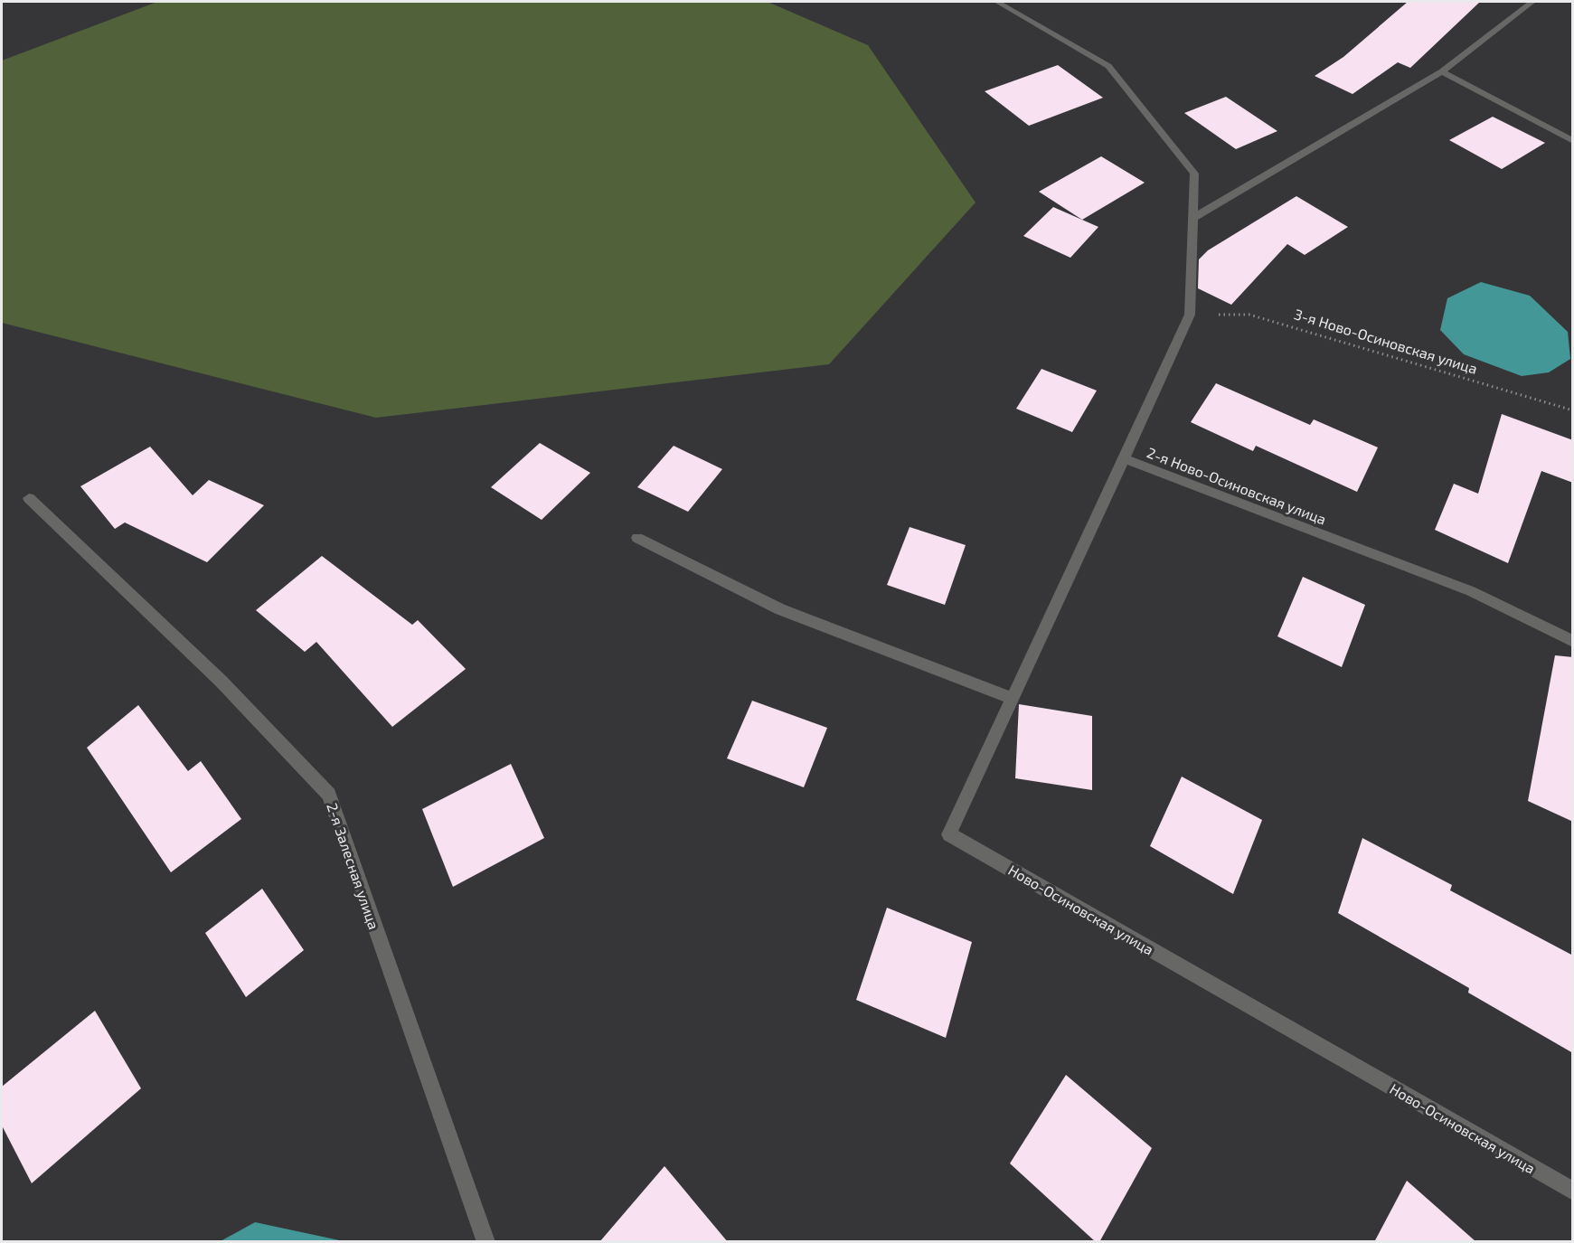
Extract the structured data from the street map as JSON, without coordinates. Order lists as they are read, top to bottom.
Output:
{
  "streets": {
    "street": ["2-я Ново-Осиновская улица", "2-я Залесная улица", "Ново-Осиновская улица"],
    "path": ["3-я Ново-Осиновская улица"]
  },
  "crossings": [
    ["3-я Ново-Осиновская улица", "2-я Ново-Осиновская улица"],
    ["2-я Ново-Осиновская улица", "Ново-Осиновская улица"]
  ]
}
